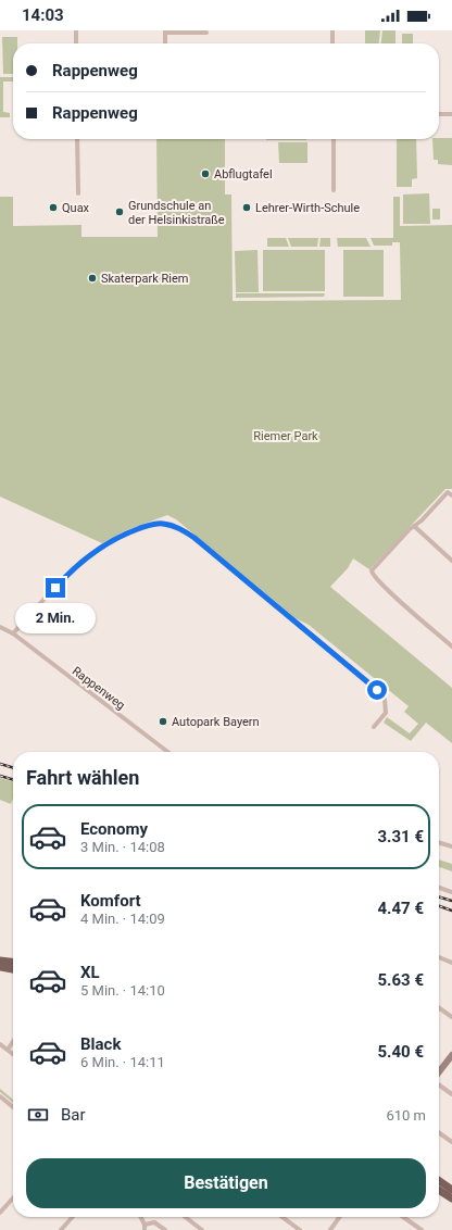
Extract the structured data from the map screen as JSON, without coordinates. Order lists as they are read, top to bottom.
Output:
{
  "streets": {
    "street": ["Rappenweg"]
  },
  "parks": ["Riemer Park"],
  "places": [
    "Abflugtafel",
    "Quax",
    "Lehrer-Wirth-Schule",
    "Grundschule an der Helsinkistraße",
    "Skaterpark Riem",
    "Autopark Bayern"
  ],
  "page": {
    "status": "14:03",
    "banner": ["Rappenweg", "Rappenweg"],
    "bubble": "2 Min.",
    "heading": "Fahrt wählen",
    "list": [
      {
        "name": "Economy",
        "note": "3 Min. · 14:08",
        "value": "3.31 €"
      },
      {
        "name": "Komfort",
        "note": "4 Min. · 14:09",
        "value": "4.47 €"
      },
      {
        "name": "XL",
        "note": "5 Min. · 14:10",
        "value": "5.63 €"
      },
      {
        "name": "Black",
        "note": "6 Min. · 14:11",
        "value": "5.40 €"
      }
    ],
    "pay": ["Bar", "610 m"],
    "buttons": "Bestätigen"
  }
}
